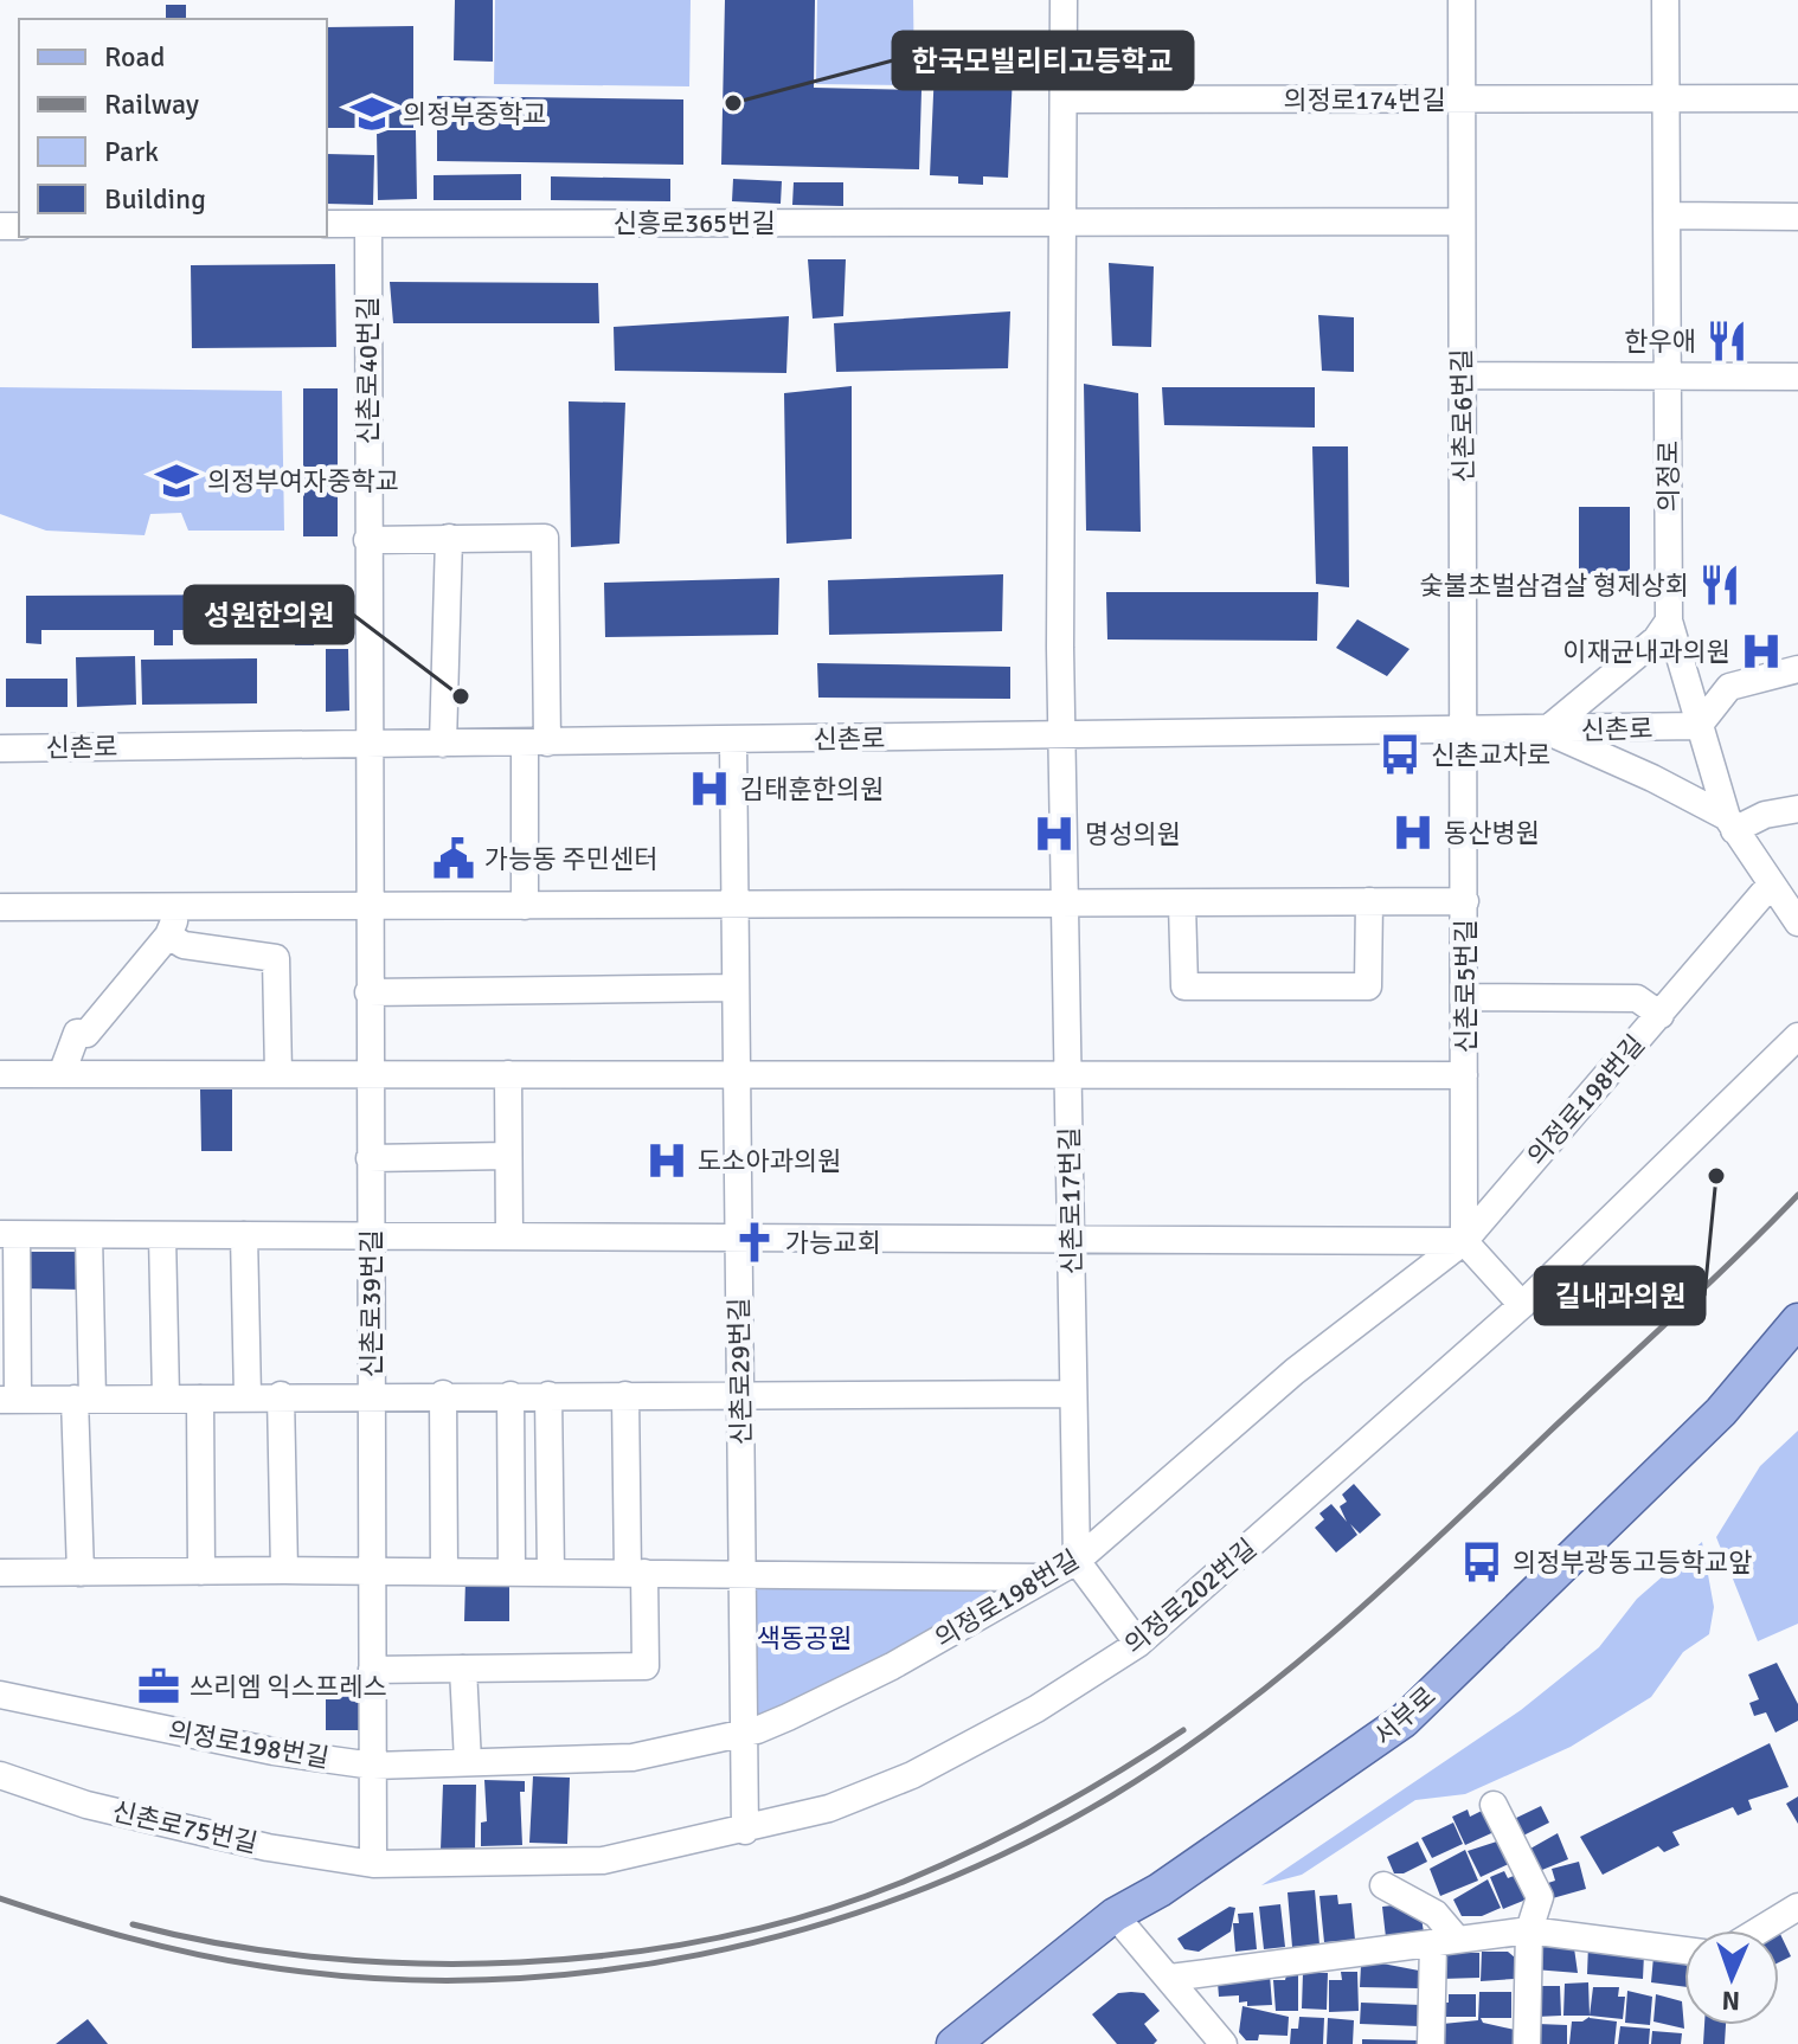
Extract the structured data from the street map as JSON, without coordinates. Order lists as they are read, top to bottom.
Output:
{
  "streets": {
    "main road": ["서부로"],
    "street": [
      "의정로174번길",
      "신흥로365번길",
      "신촌로40번길",
      "신촌로6번길",
      "의정로",
      "신촌로",
      "신촌로5번길",
      "의정로198번길",
      "신촌로17번길",
      "신촌로39번길",
      "신촌로29번길",
      "의정로202번길",
      "신촌로75번길"
    ]
  },
  "crossings": [
    ["의정로174번길", "신촌로6번길"],
    ["의정로174번길", "의정로"],
    ["의정로174번길", "신촌로17번길"],
    ["신흥로365번길", "신촌로40번길"],
    ["신흥로365번길", "신촌로6번길"],
    ["신흥로365번길", "신촌로17번길"],
    ["신촌로40번길", "신촌로"],
    ["신촌로40번길", "신촌로39번길"],
    ["신촌로6번길", "신촌로"],
    ["신촌로6번길", "신촌로5번길"],
    ["의정로", "신촌로"],
    ["의정로", "의정로198번길"],
    ["신촌로", "신촌로5번길"],
    ["신촌로", "신촌로17번길"],
    ["신촌로", "신촌로39번길"],
    ["신촌로", "신촌로29번길"],
    ["신촌로5번길", "의정로198번길"],
    ["의정로198번길", "신촌로17번길"],
    ["의정로198번길", "신촌로39번길"],
    ["의정로198번길", "신촌로29번길"],
    ["신촌로39번길", "의정로202번길"],
    ["신촌로39번길", "신촌로75번길"],
    ["신촌로29번길", "의정로202번길"],
    ["의정로202번길", "신촌로75번길"]
  ],
  "parks": ["색동공원"],
  "places": {
    "other": ["한국모빌리티고등학교", "성원한의원", "길내과의원"],
    "school or university": ["의정부중학교", "의정부여자중학교"],
    "restaurant": ["한우애", "숯불초벌삼겹살 형제상회"],
    "hospital": [
      "이재균내과의원",
      "김태훈한의원",
      "동산병원",
      "명성의원",
      "도소아과의원"
    ],
    "bus stop": ["신촌교차로", "의정부광동고등학교앞"],
    "public building": ["가능동 주민센터"],
    "church": ["가능교회"],
    "office": ["쓰리엠 익스프레스"]
  },
  "legend": [
    "Road",
    "Railway",
    "Park",
    "Building"
  ],
  "north": "bottom"
}
